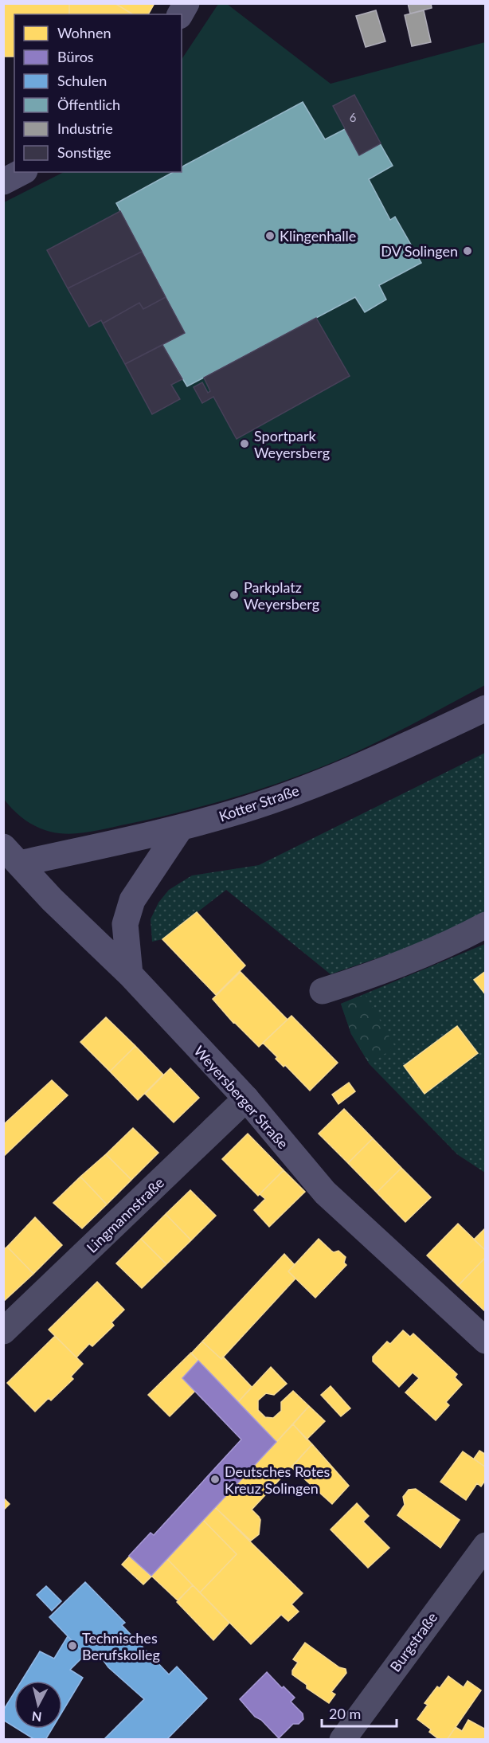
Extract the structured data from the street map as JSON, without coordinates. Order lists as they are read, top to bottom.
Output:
{
  "streets": {
    "street": [
      "Kotter Straße",
      "Weyersberger Straße",
      "Lingmannstraße",
      "Burgstraße"
    ]
  },
  "crossings": [
    ["Kotter Straße", "Weyersberger Straße"],
    ["Weyersberger Straße", "Lingmannstraße"]
  ],
  "places": [
    "Klingenhalle",
    "DV Solingen",
    "Sportpark Weyersberg",
    "Parkplatz Weyersberg",
    "Deutsches Rotes Kreuz Solingen",
    "Technisches Berufskolleg"
  ],
  "house_numbers": ["6"],
  "legend": [
    "Wohnen",
    "Büros",
    "Schulen",
    "Öffentlich",
    "Industrie",
    "Sonstige"
  ],
  "scale_bar": "20 m",
  "north": "bottom"
}
